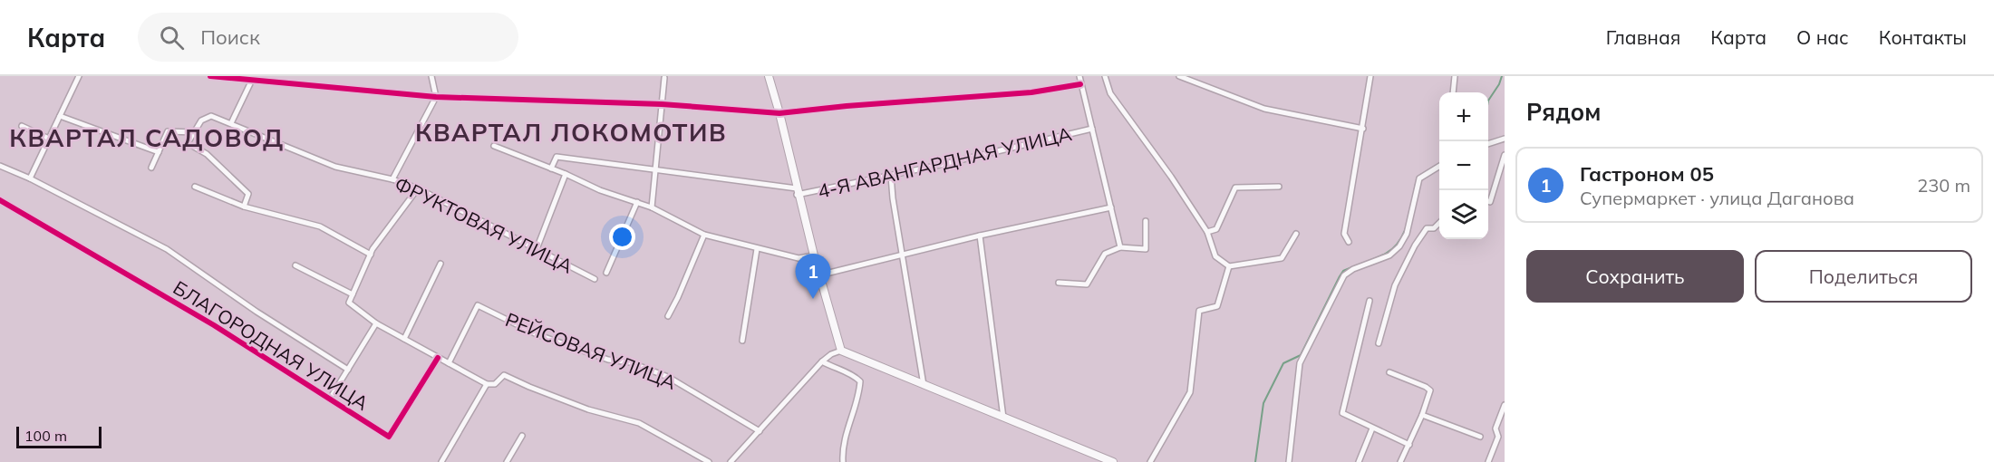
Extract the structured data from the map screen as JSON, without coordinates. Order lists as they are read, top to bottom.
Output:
{
  "streets": {
    "street": [
      "4-Я АВАНГАРДНАЯ УЛИЦА",
      "ФРУКТОВАЯ УЛИЦА",
      "БЛАГОРОДНАЯ УЛИЦА",
      "РЕЙСОВАЯ УЛИЦА"
    ]
  },
  "districts": ["КВАРТАЛ ЛОКОМОТИВ", "КВАРТАЛ САДОВОД"],
  "scale_bar": "100 m",
  "page": {
    "header": "Карта",
    "search": "Поиск",
    "nav": [
      "Главная",
      "Карта",
      "О нас",
      "Контакты"
    ],
    "heading": "Рядом",
    "map_buttons": ["+", "−"],
    "list": [
      {
        "mark": "1",
        "name": "Гастроном 05",
        "note": "Супермаркет · улица Даганова",
        "value": "230 m"
      }
    ],
    "buttons": ["Сохранить", "Поделиться"],
    "pins": "1",
    "scale": "100 m"
  }
}
